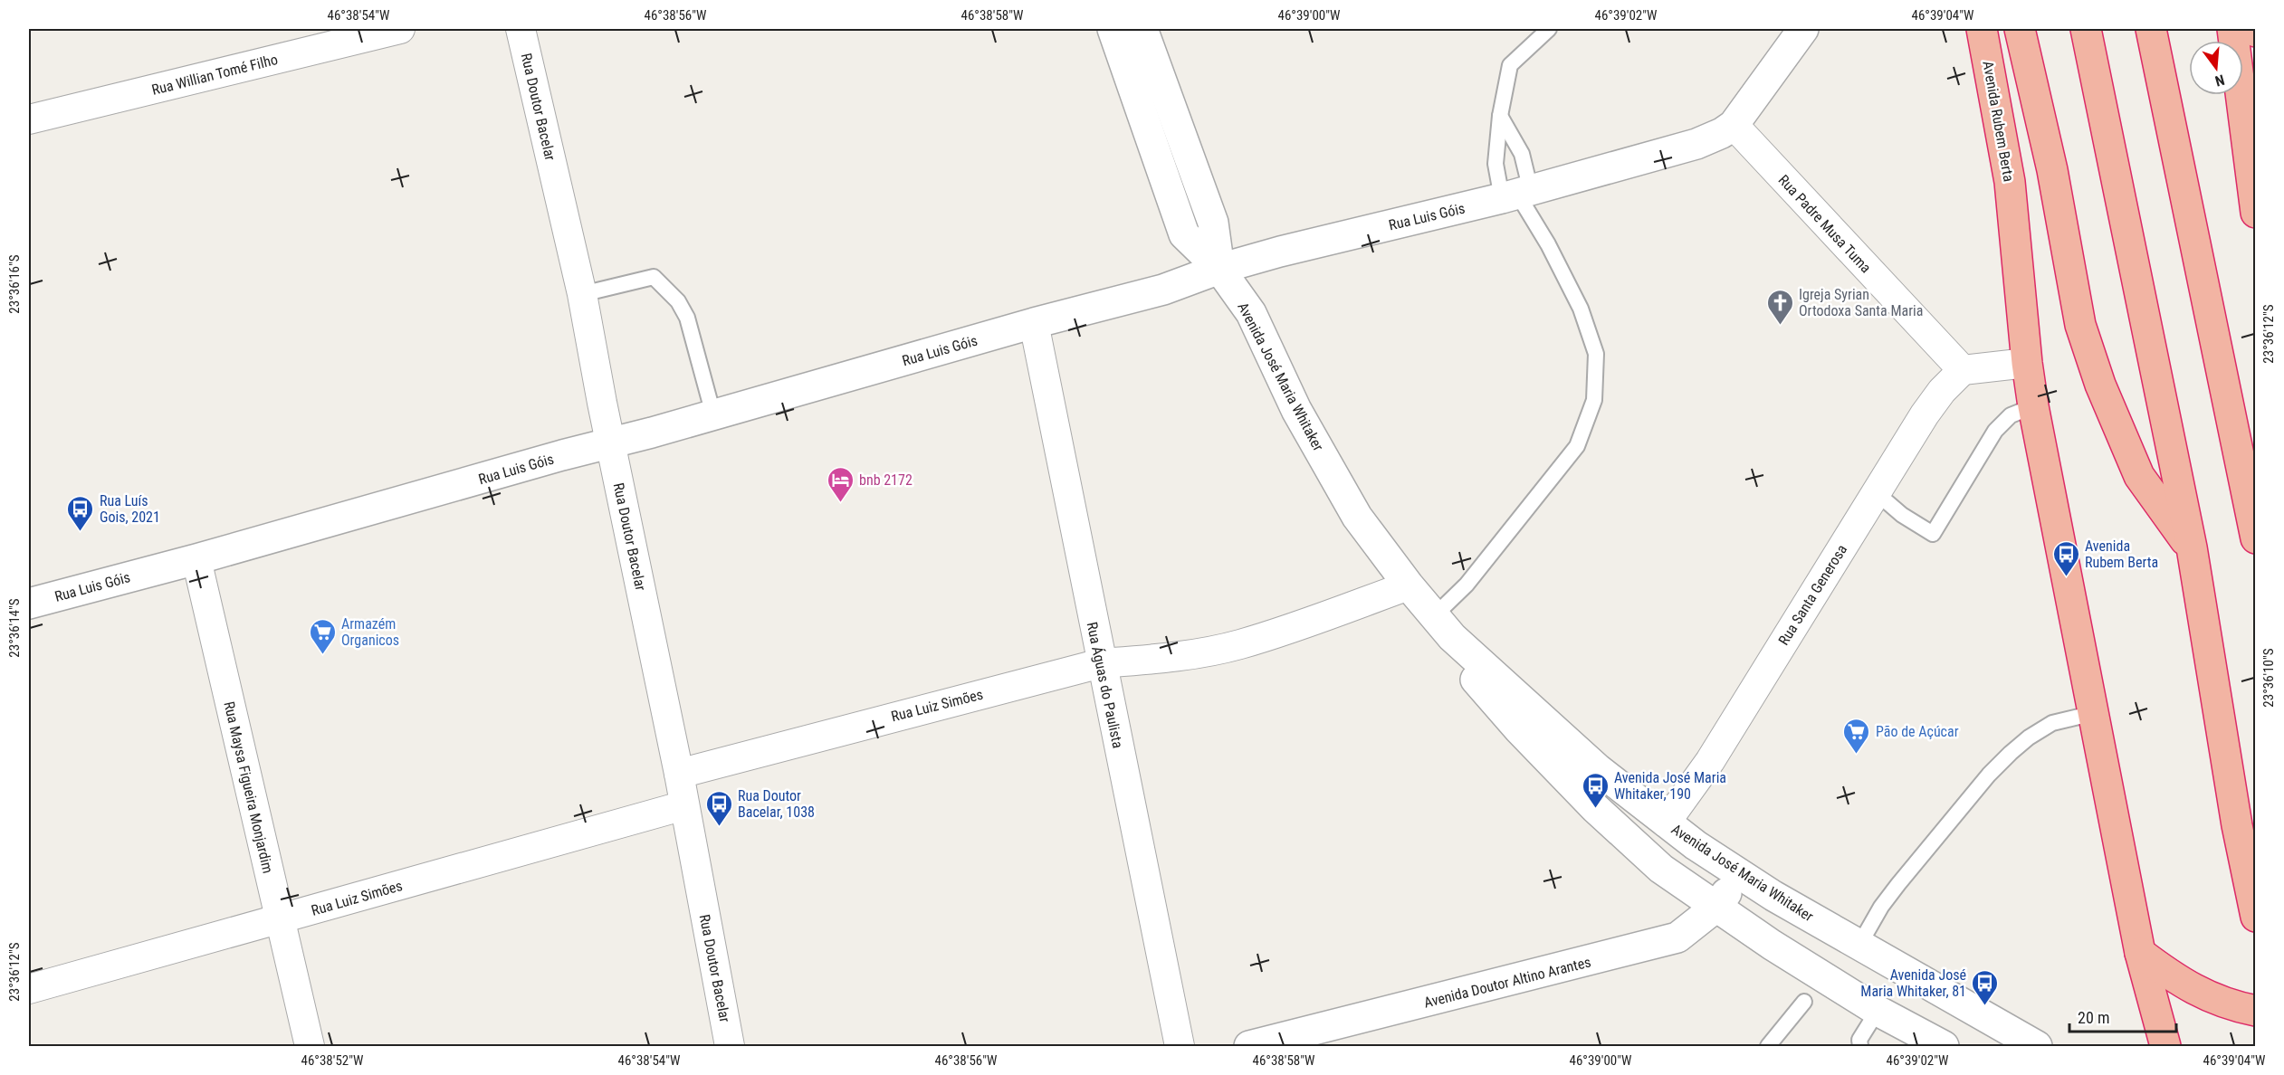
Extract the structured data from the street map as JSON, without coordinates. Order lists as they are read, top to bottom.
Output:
{
  "streets": {
    "highway": ["Avenida Rubem Berta"],
    "street": [
      "Rua Willian Tomé Filho",
      "Rua Doutor Bacelar",
      "Rua Luis Góis",
      "Rua Padre Musa Tuma",
      "Avenida José Maria Whitaker",
      "Rua Santa Generosa",
      "Rua Águas do Paulista",
      "Rua Luiz Simões",
      "Rua Maysa Figueira Monjardim",
      "Avenida Doutor Altino Arantes"
    ]
  },
  "crossings": [
    ["Rua Doutor Bacelar", "Rua Luis Góis"],
    ["Rua Doutor Bacelar", "Rua Luiz Simões"],
    ["Rua Luis Góis", "Rua Padre Musa Tuma"],
    ["Rua Luis Góis", "Avenida José Maria Whitaker"],
    ["Rua Luis Góis", "Rua Águas do Paulista"],
    ["Rua Luis Góis", "Rua Maysa Figueira Monjardim"],
    ["Rua Padre Musa Tuma", "Rua Santa Generosa"],
    ["Avenida José Maria Whitaker", "Rua Santa Generosa"],
    ["Avenida José Maria Whitaker", "Rua Luiz Simões"],
    ["Avenida José Maria Whitaker", "Avenida Doutor Altino Arantes"],
    ["Rua Águas do Paulista", "Rua Luiz Simões"],
    ["Rua Luiz Simões", "Rua Maysa Figueira Monjardim"]
  ],
  "places": {
    "church": ["Igreja Syrian Ortodoxa Santa Maria"],
    "hotel": ["bnb 2172"],
    "bus stop": [
      "Rua Luís Gois, 2021",
      "Avenida Rubem Berta",
      "Avenida José Maria Whitaker, 190",
      "Rua Doutor Bacelar, 1038",
      "Avenida José Maria Whitaker, 81"
    ],
    "supermarket": ["Armazém Organicos", "Pão de Açúcar"]
  },
  "scale_bar": "20 m",
  "north": "bottom",
  "coordinates": [
    "46°38'54\"W",
    "46°38'56\"W",
    "46°38'58\"W",
    "46°39'00\"W",
    "46°39'02\"W",
    "46°39'04\"W",
    "23°36'16\"S",
    "23°36'12\"S",
    "23°36'14\"S",
    "23°36'10\"S",
    "46°38'52\"W"
  ]
}
